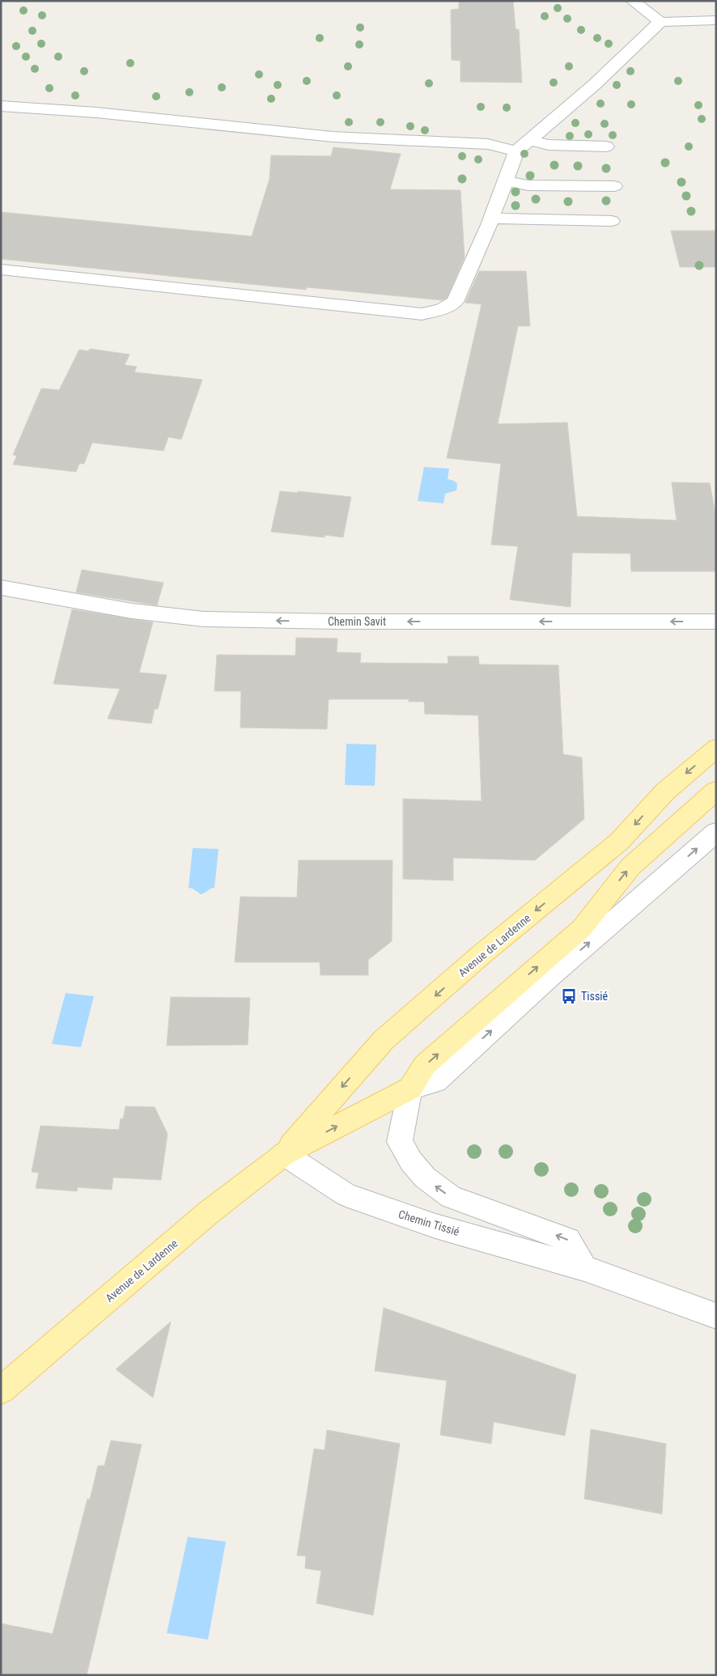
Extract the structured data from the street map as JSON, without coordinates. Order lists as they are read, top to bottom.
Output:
{
  "streets": {
    "main road": ["Avenue de Lardenne"],
    "street": ["Chemin Savit", "Chemin Tissié"]
  },
  "crossings": [
    ["Avenue de Lardenne", "Chemin Tissié"]
  ],
  "one_way": ["Chemin Savit"],
  "places": {
    "bus stop": ["Tissié"]
  }
}
